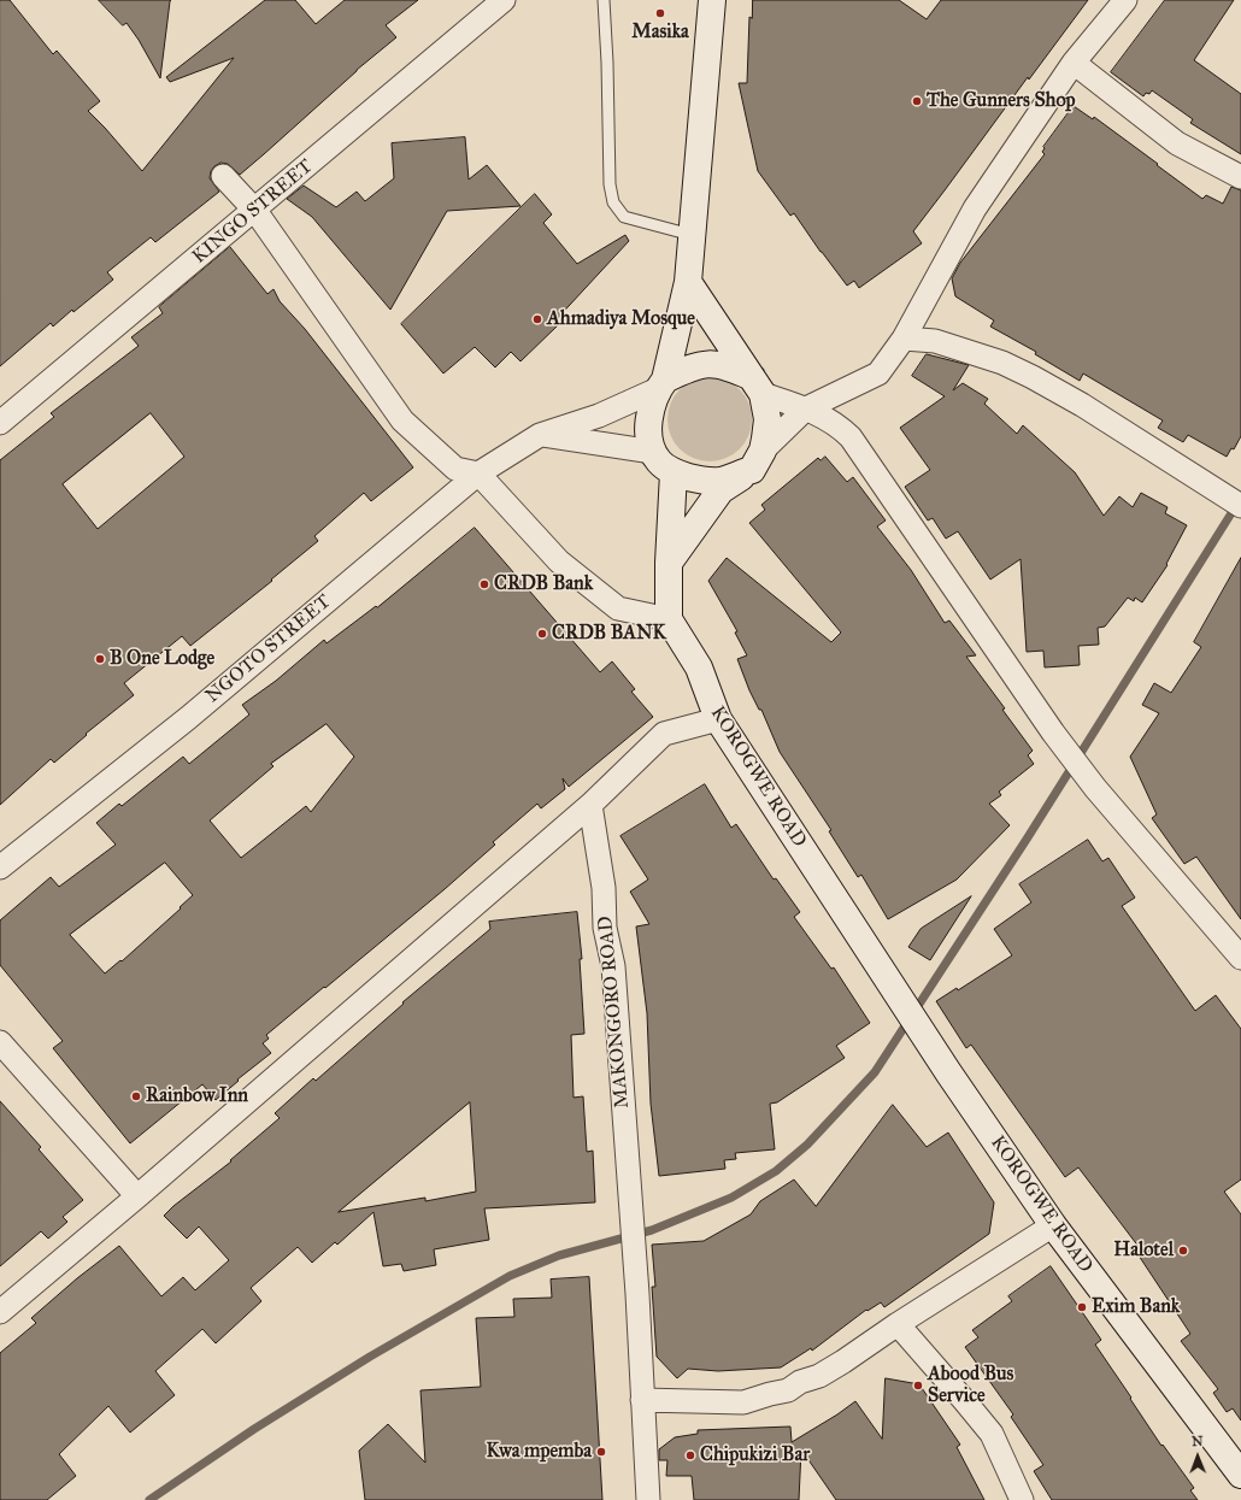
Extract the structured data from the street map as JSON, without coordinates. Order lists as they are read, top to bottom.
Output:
{
  "streets": {
    "main road": ["KOROGWE ROAD"],
    "street": ["KINGO STREET", "NGOTO STREET", "MAKONGORO ROAD"]
  },
  "places": [
    "Masika",
    "The Gunners Shop",
    "Ahmadiya Mosque",
    "CRDB Bank",
    "CRDB BANK",
    "B One Lodge",
    "Rainbow Inn",
    "Halotel",
    "Exim Bank",
    "Abood Bus Service",
    "Kwa mpemba",
    "Chipukizi Bar"
  ],
  "north": "top"
}
